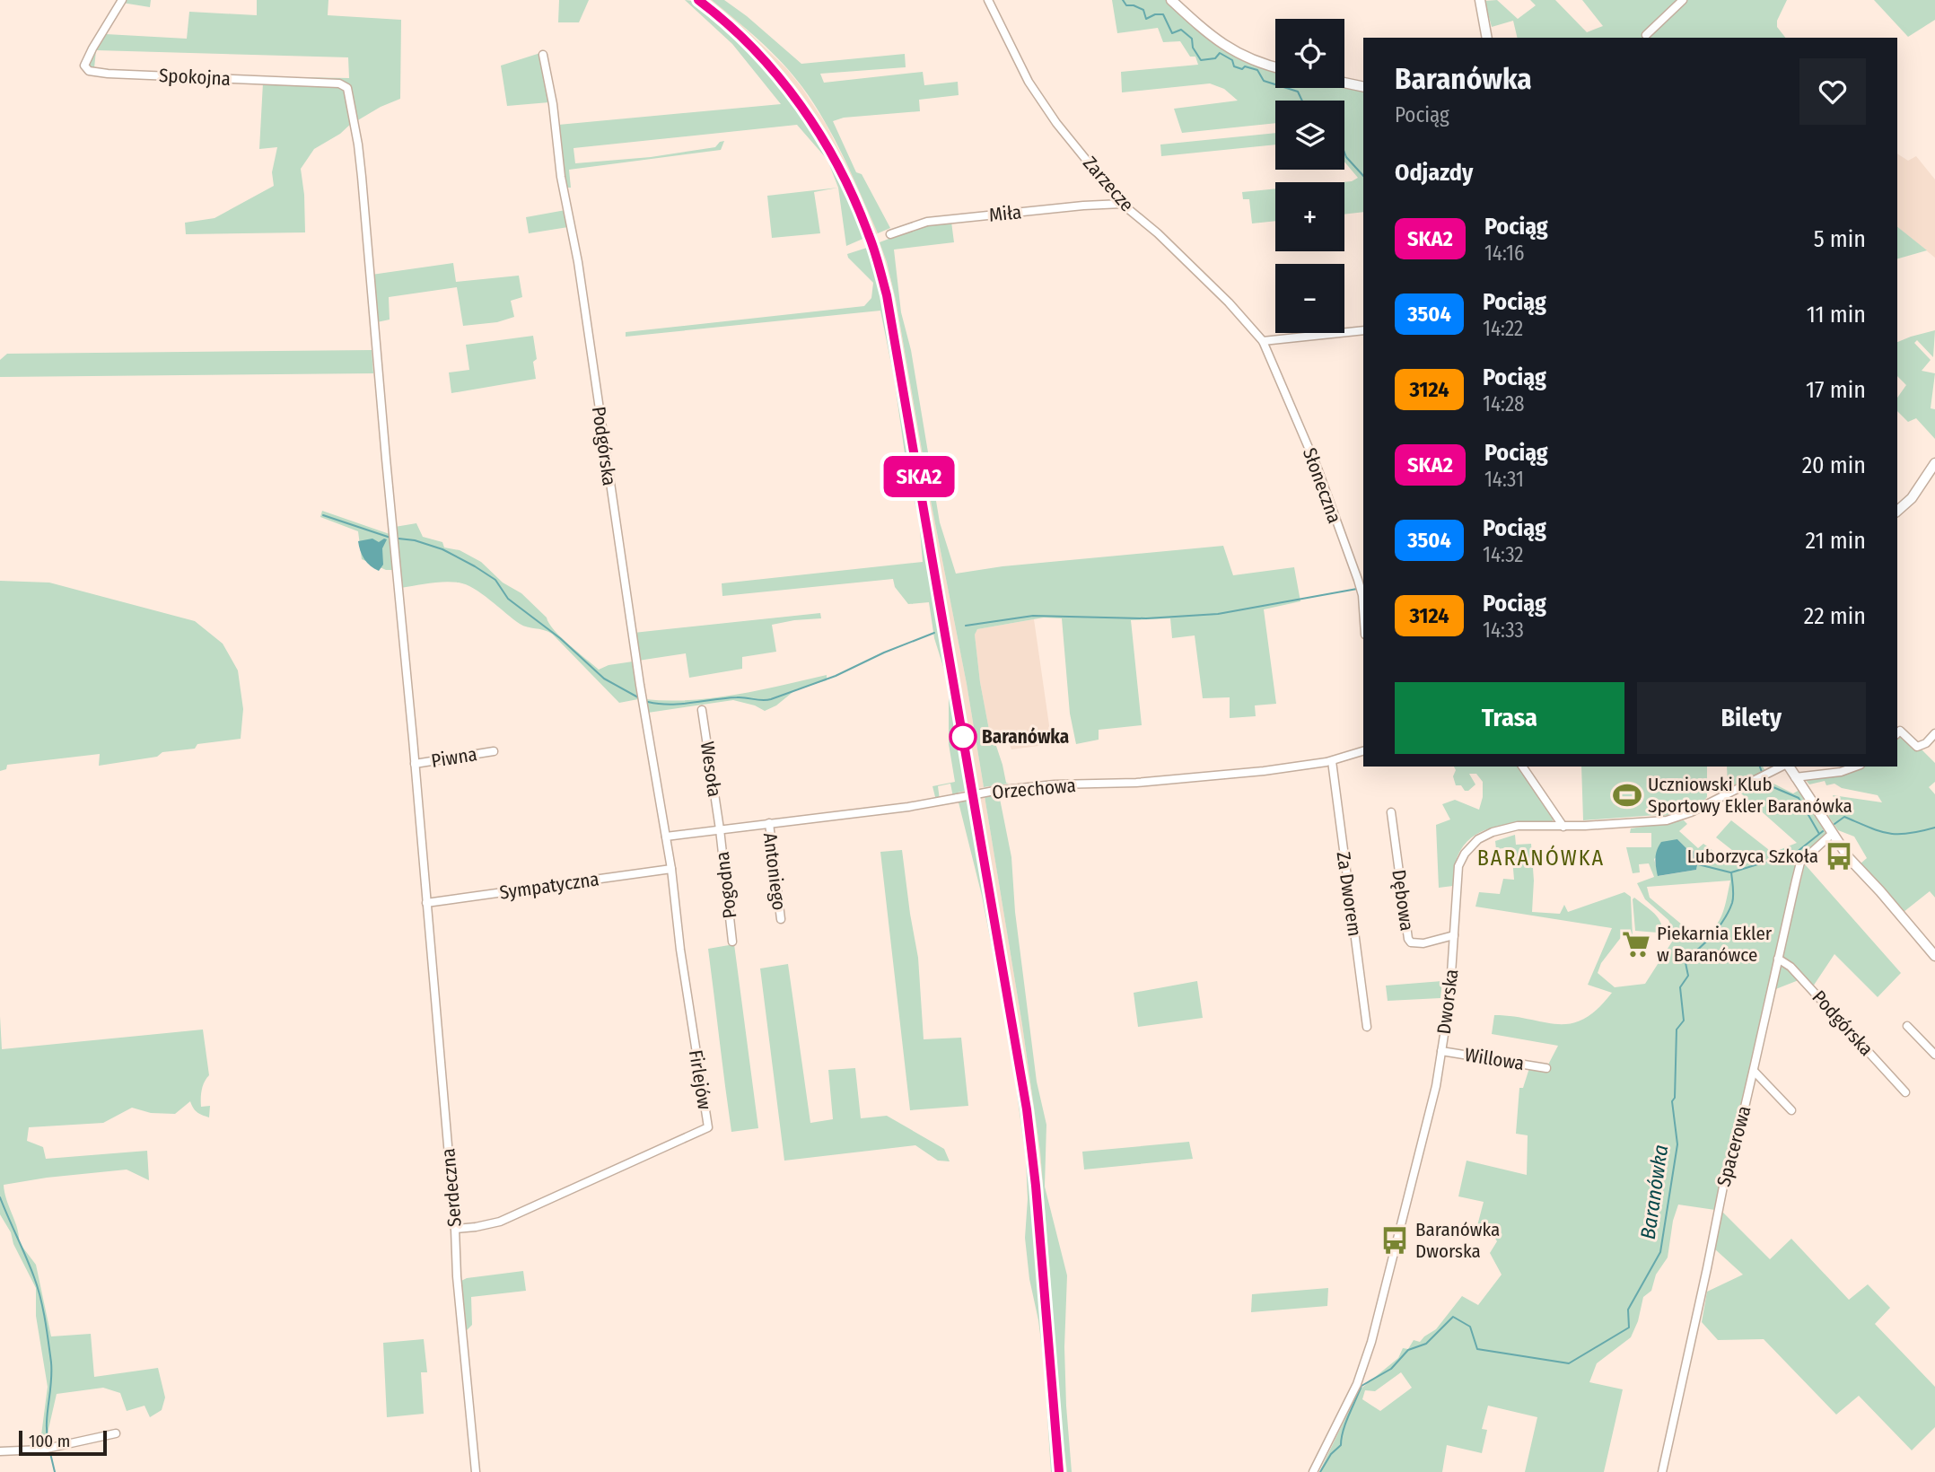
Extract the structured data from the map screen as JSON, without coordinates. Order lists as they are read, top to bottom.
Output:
{
  "streets": {
    "street": [
      "Spokojna",
      "Zarzecze",
      "Miła",
      "Podgórska",
      "Słoneczna",
      "Piwna",
      "Wesoła",
      "Orzechowa",
      "Antoniego",
      "Pogodna",
      "Sympatyczna",
      "Za Dworem",
      "Dębowa",
      "Dworska",
      "Willowa",
      "Firlejów",
      "Spacerowa",
      "Serdeczna"
    ]
  },
  "crossings": [
    ["Spokojna", "Serdeczna"],
    ["Zarzecze", "Miła"],
    ["Zarzecze", "Słoneczna"],
    ["Podgórska", "Orzechowa"],
    ["Podgórska", "Firlejów"],
    ["Podgórska", "Spacerowa"],
    ["Piwna", "Serdeczna"],
    ["Wesoła", "Orzechowa"],
    ["Wesoła", "Pogodna"],
    ["Orzechowa", "Antoniego"],
    ["Orzechowa", "Pogodna"],
    ["Orzechowa", "Za Dworem"],
    ["Orzechowa", "Firlejów"],
    ["Sympatyczna", "Firlejów"],
    ["Sympatyczna", "Serdeczna"],
    ["Dębowa", "Dworska"],
    ["Dworska", "Willowa"],
    ["Firlejów", "Serdeczna"]
  ],
  "districts": ["BARANÓWKA"],
  "water": ["Baranówka"],
  "places": {
    "other": ["Baranówka"],
    "sports": ["Uczniowski Klub Sportowy Ekler Baranówka"],
    "bus stop": ["Luborzyca Szkoła", "Baranówka Dworska"],
    "supermarket": ["Piekarnia Ekler w Baranówce"]
  },
  "scale_bar": "100 m",
  "page": {
    "on_map": "SKA2",
    "map_buttons": ["+", "−"],
    "heading": [
      ["Baranówka", "Pociąg"],
      "Odjazdy"
    ],
    "list": [
      {
        "mark": "SKA2",
        "name": "Pociąg",
        "note": "14:16",
        "value": "5 min"
      },
      {
        "mark": "3504",
        "name": "Pociąg",
        "note": "14:22",
        "value": "11 min"
      },
      {
        "mark": "3124",
        "name": "Pociąg",
        "note": "14:28",
        "value": "17 min"
      },
      {
        "mark": "SKA2",
        "name": "Pociąg",
        "note": "14:31",
        "value": "20 min"
      },
      {
        "mark": "3504",
        "name": "Pociąg",
        "note": "14:32",
        "value": "21 min"
      },
      {
        "mark": "3124",
        "name": "Pociąg",
        "note": "14:33",
        "value": "22 min"
      }
    ],
    "buttons": ["Trasa", "Bilety"],
    "scale": "100 m"
  }
}
